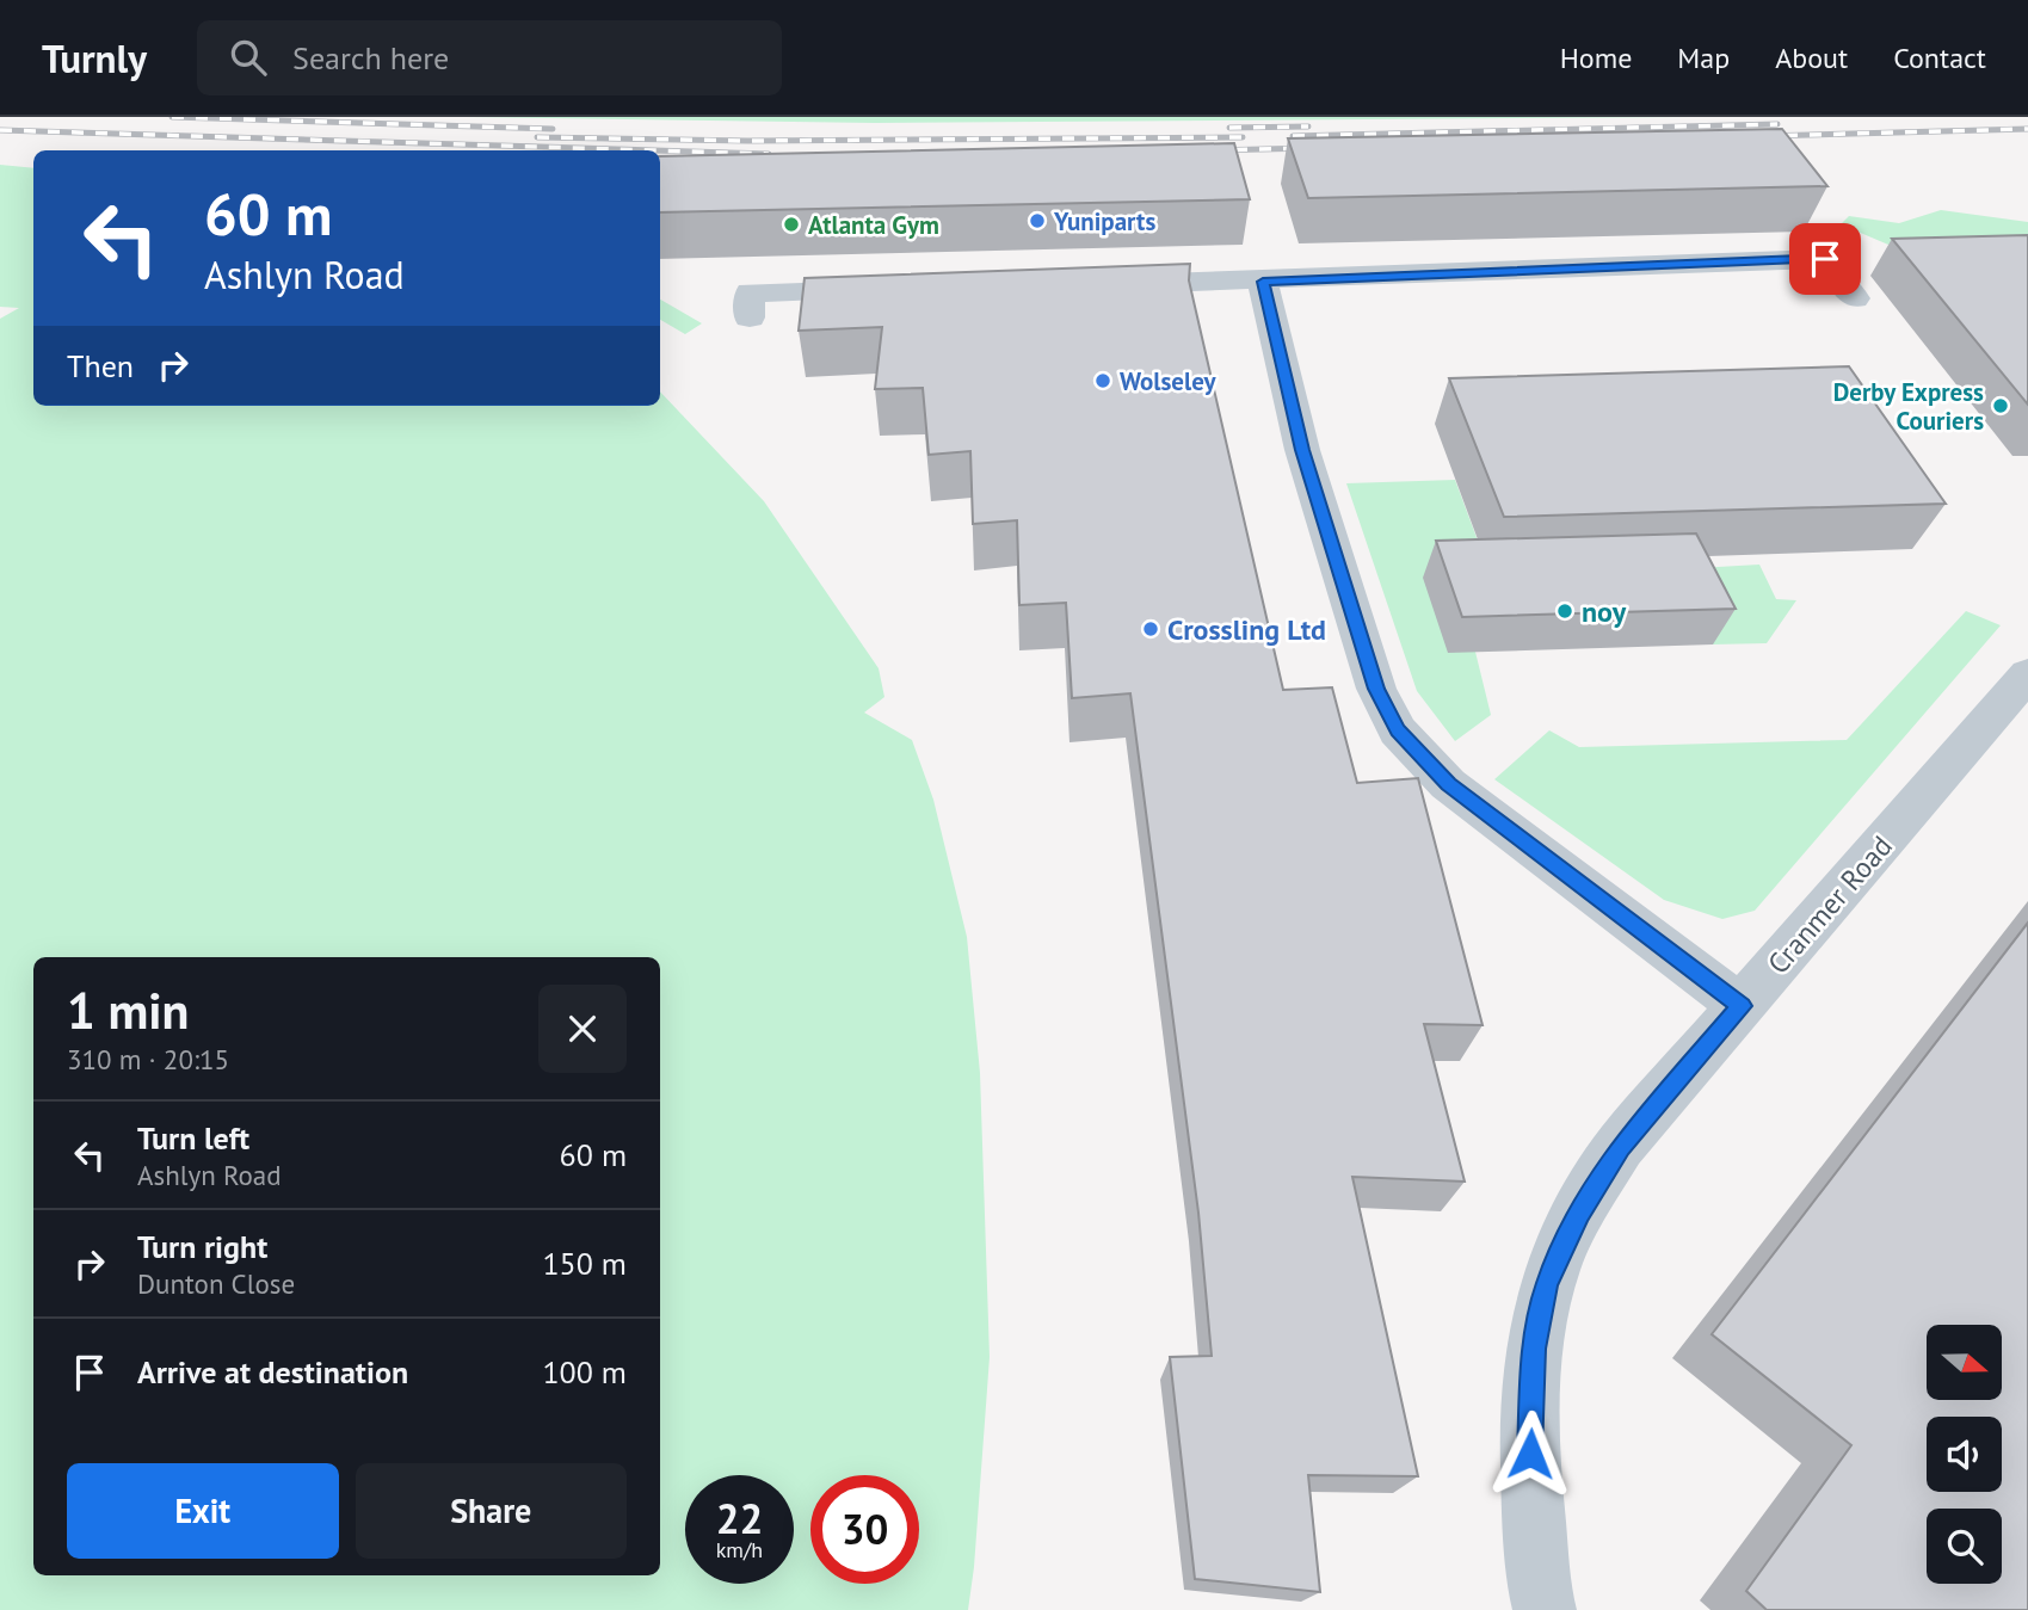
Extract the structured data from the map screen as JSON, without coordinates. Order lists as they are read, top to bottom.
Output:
{
  "streets": {
    "street": ["Cranmer Road"]
  },
  "places": [
    "Yuniparts",
    "Atlanta Gym",
    "Wolseley",
    "Derby Express Couriers",
    "noy",
    "Crossling Ltd"
  ],
  "north": "right",
  "page": {
    "header": "Turnly",
    "search": "Search here",
    "nav": [
      "Home",
      "Map",
      "About",
      "Contact"
    ],
    "turn": ["60 m", "Ashlyn Road"],
    "then": "Then",
    "heading": ["1 min", "310 m · 20:15"],
    "list": [
      {
        "name": "Turn left",
        "note": "Ashlyn Road",
        "value": "60 m"
      },
      {
        "name": "Turn right",
        "note": "Dunton Close",
        "value": "150 m"
      },
      {
        "name": "Arrive at destination",
        "value": "100 m"
      }
    ],
    "buttons": ["Exit", "Share"],
    "speed": "22 km/h",
    "limit": "30"
  }
}
